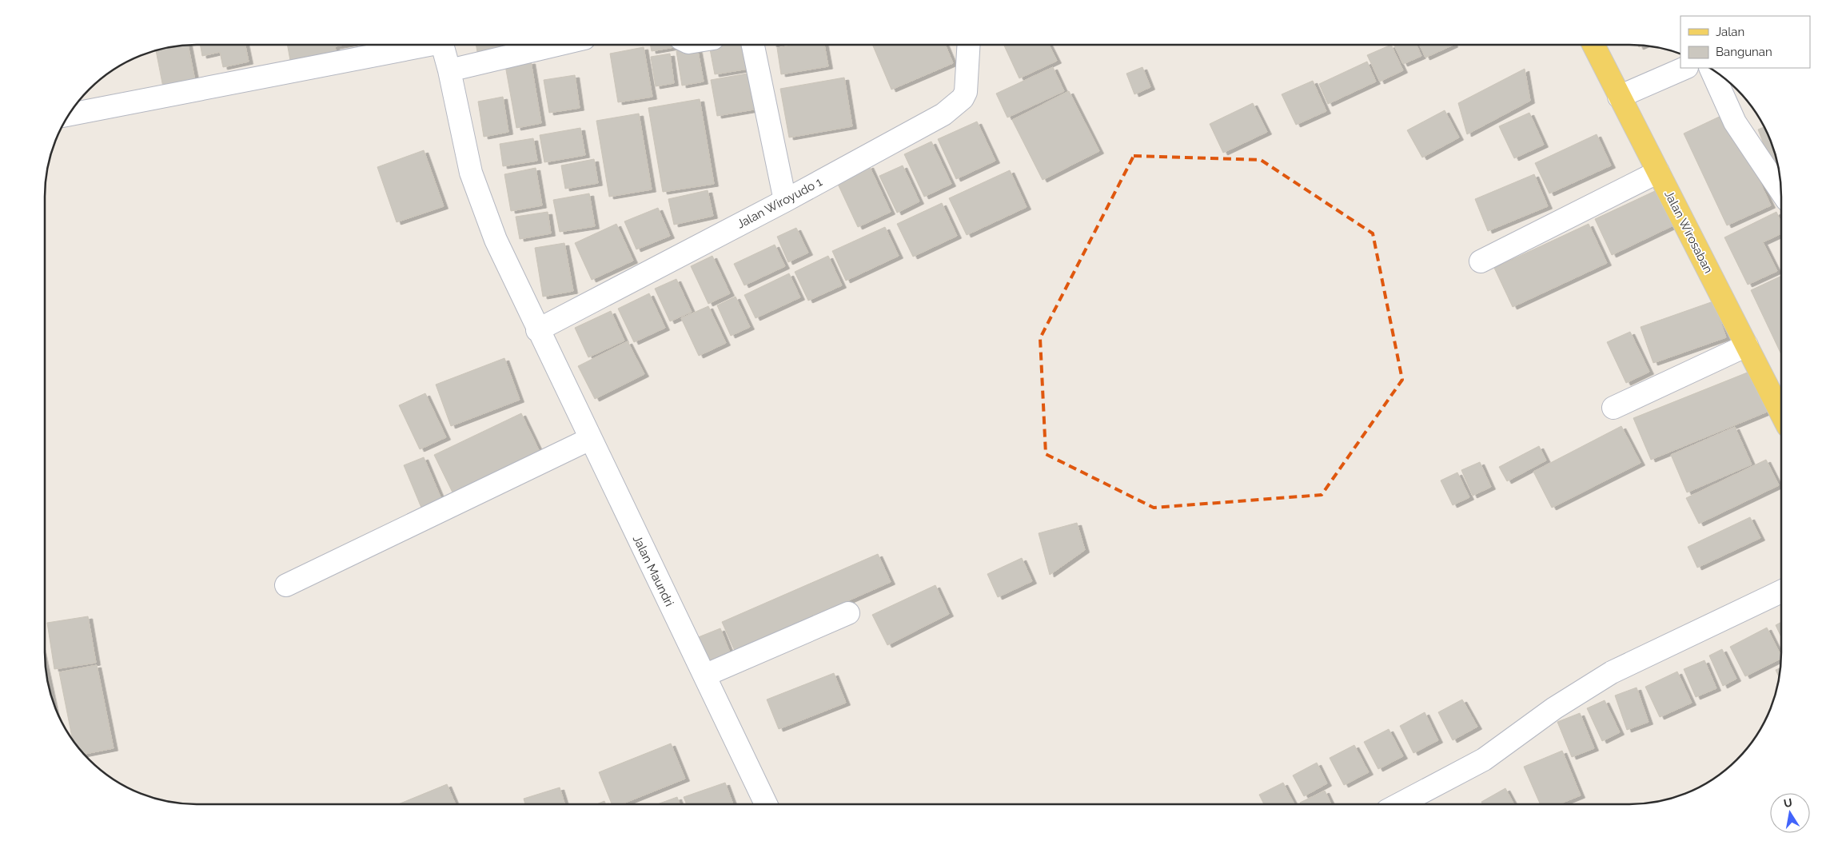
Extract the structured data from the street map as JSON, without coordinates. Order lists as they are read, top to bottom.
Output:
{
  "streets": {
    "main road": ["Jalan Wirosaban"],
    "street": ["Jalan Wiroyudo 1", "Jalan Maundri"]
  },
  "crossings": [
    ["Jalan Wiroyudo 1", "Jalan Maundri"]
  ],
  "legend": ["Jalan", "Bangunan"],
  "north": "top"
}
